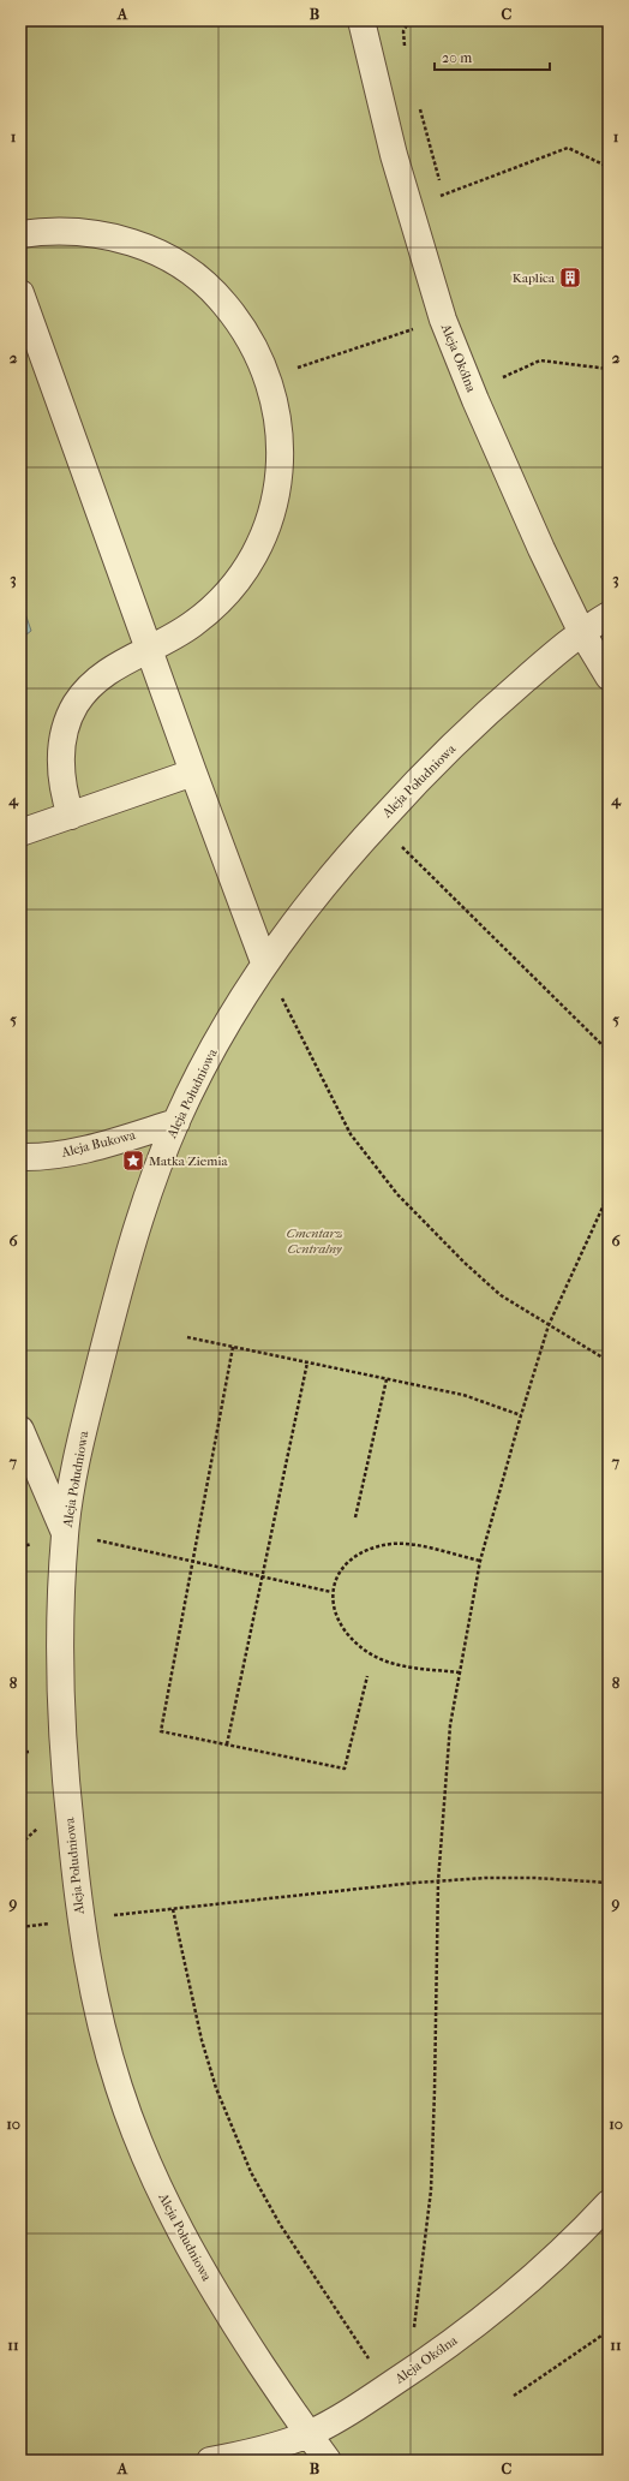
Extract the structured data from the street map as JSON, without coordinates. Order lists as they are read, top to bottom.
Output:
{
  "streets": {
    "street": ["Aleja Okólna", "Aleja Południowa", "Aleja Bukowa"]
  },
  "crossings": [
    ["Aleja Okólna", "Aleja Południowa"],
    ["Aleja Południowa", "Aleja Bukowa"]
  ],
  "parks": ["Cmentarz Centralny"],
  "places": {
    "building": ["Kaplica"],
    "place": ["Matka Ziemia"]
  },
  "scale_bar": "20 m",
  "grid": {
    "columns": ["A", "B", "C"],
    "rows": [
      "1",
      "2",
      "3",
      "4",
      "5",
      "6",
      "7",
      "8",
      "9",
      "10",
      "11"
    ]
  }
}
